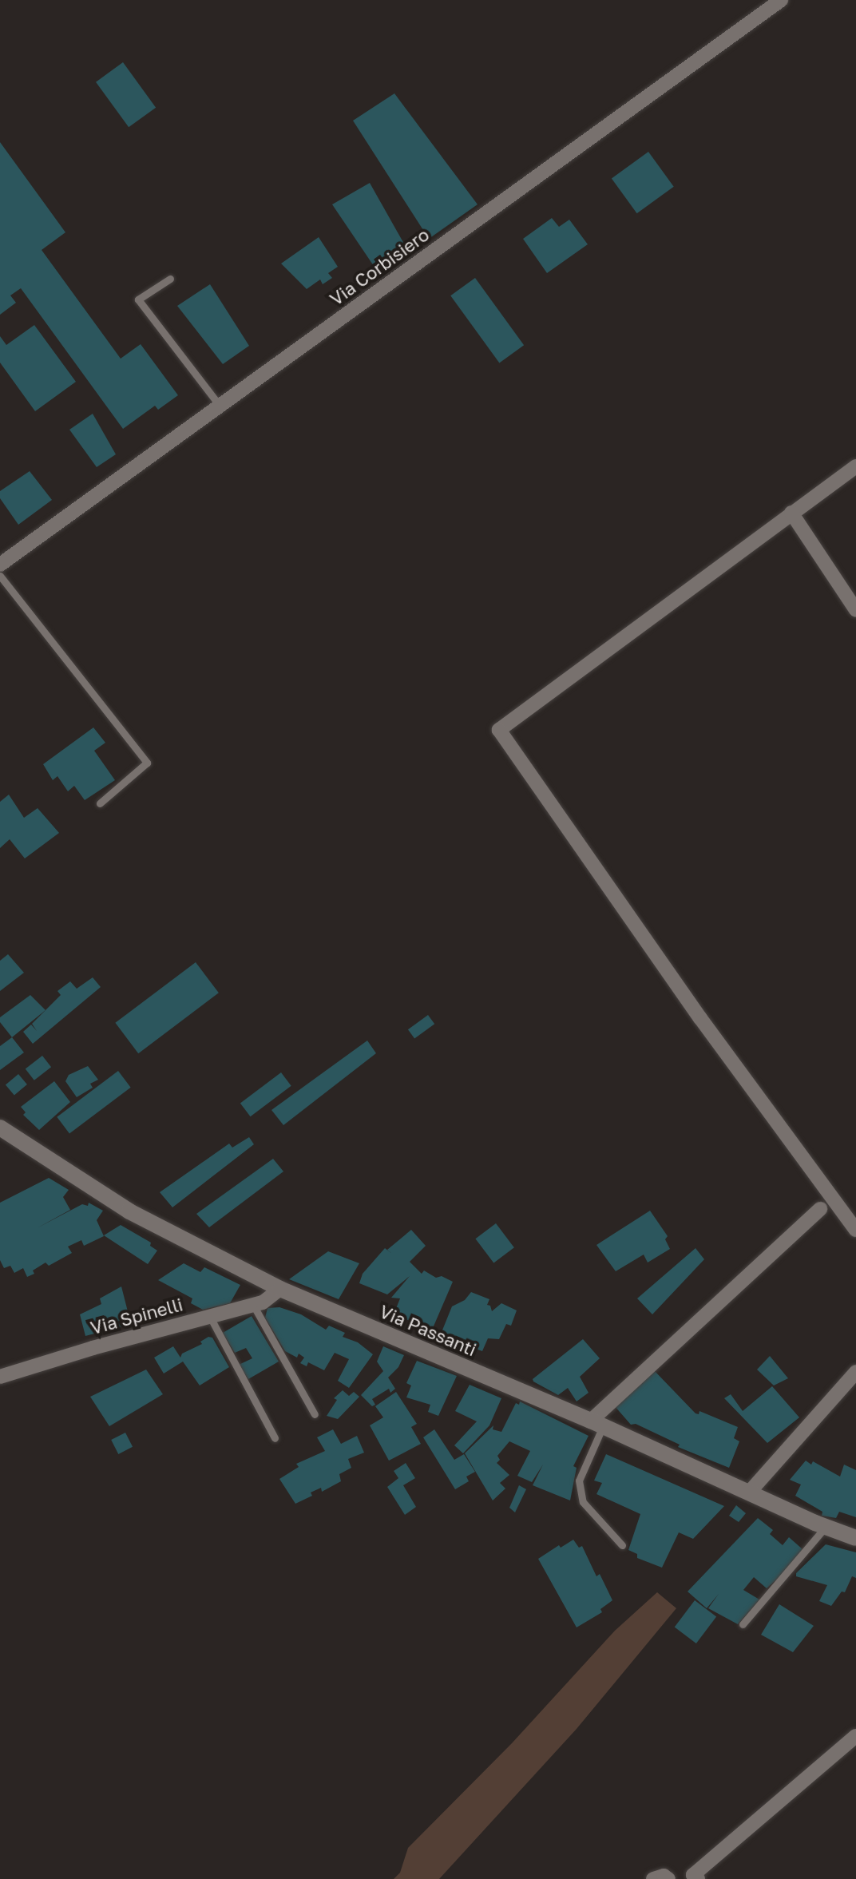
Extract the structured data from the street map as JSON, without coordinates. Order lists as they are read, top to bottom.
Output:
{
  "streets": {
    "street": ["Via Corbisiero", "Via Spinelli", "Via Passanti"]
  },
  "crossings": [
    ["Via Spinelli", "Via Passanti"]
  ]
}
